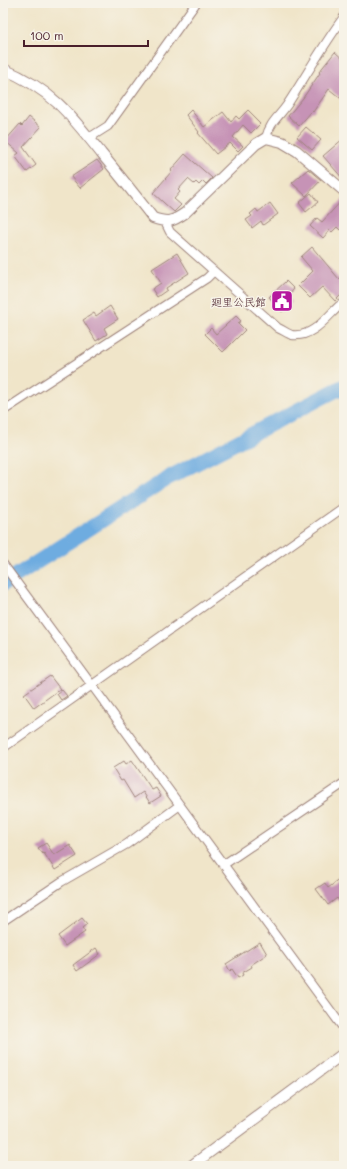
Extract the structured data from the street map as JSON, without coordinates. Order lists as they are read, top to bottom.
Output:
{
  "places": {
    "public building": ["廻里公民館"]
  },
  "scale_bar": "100 m"
}
